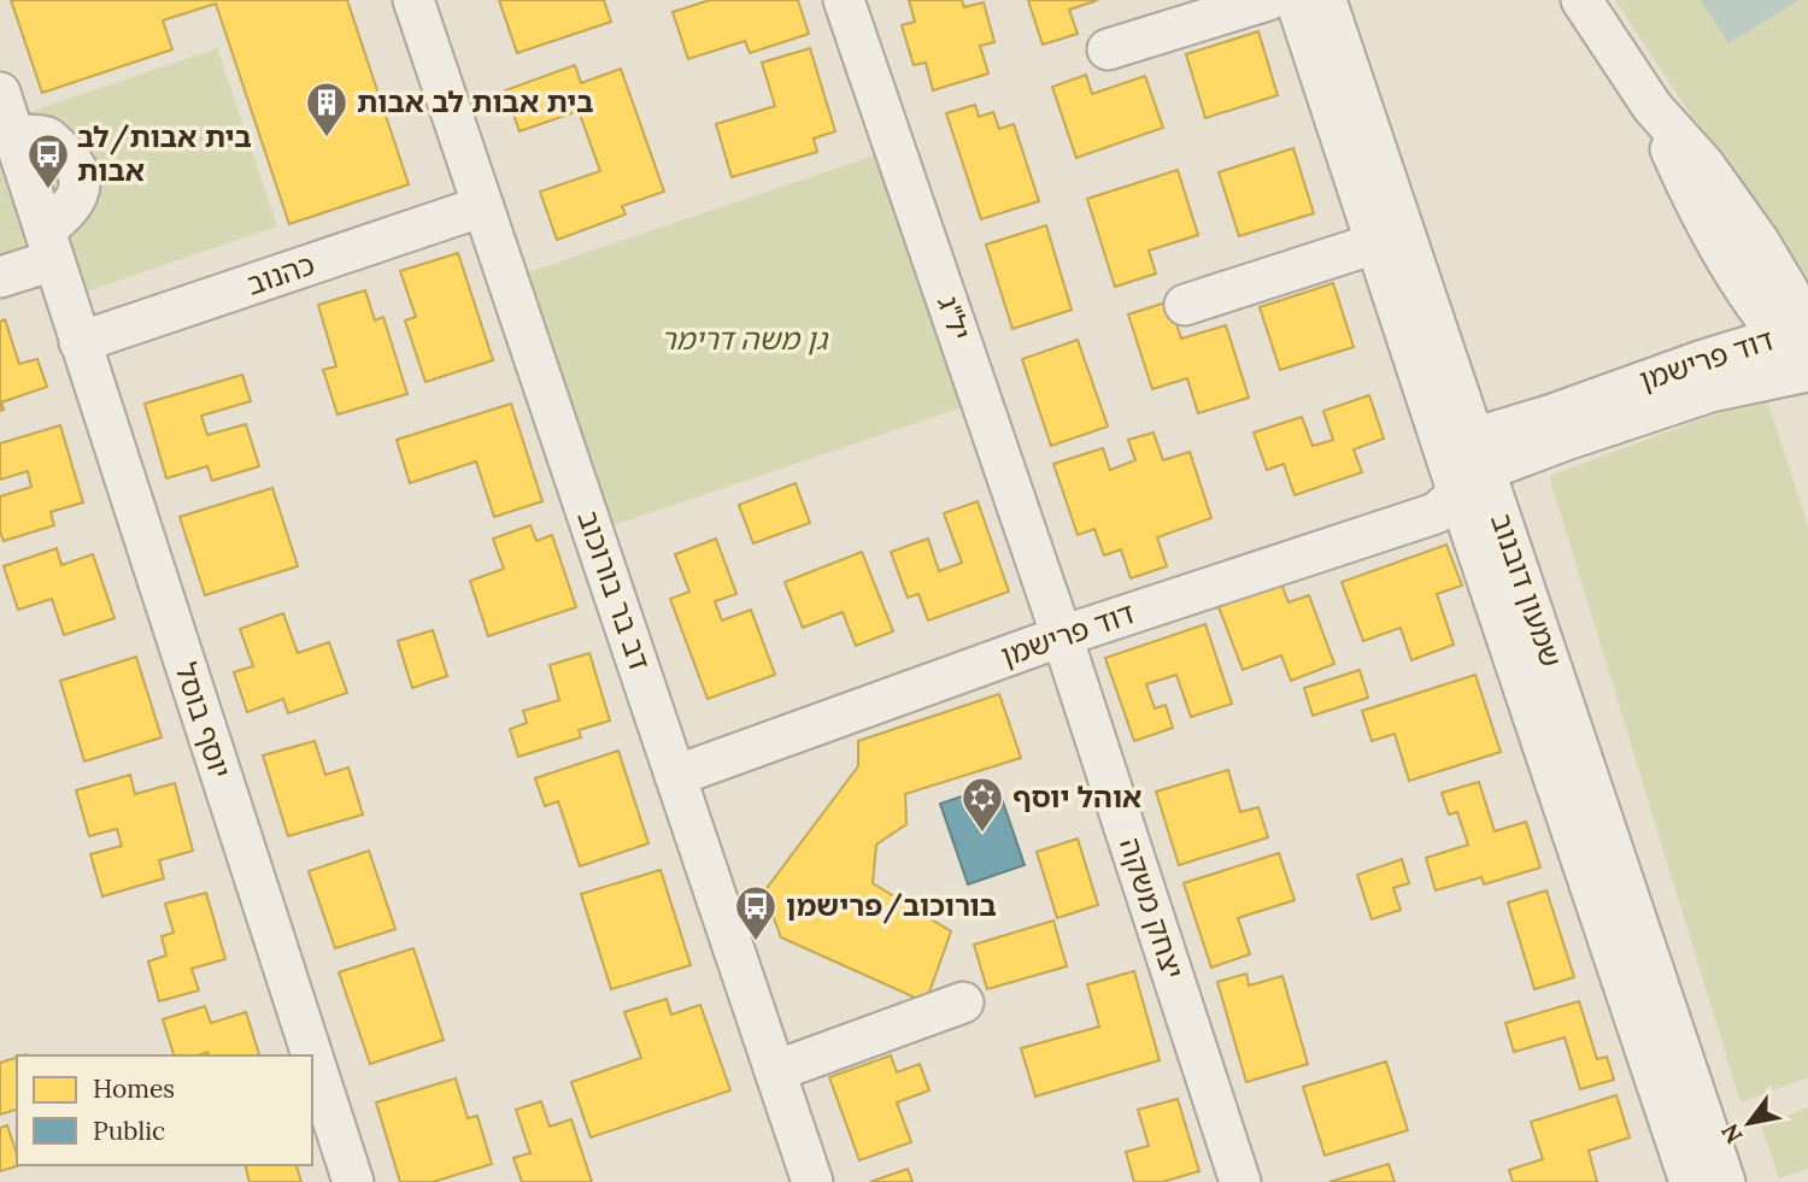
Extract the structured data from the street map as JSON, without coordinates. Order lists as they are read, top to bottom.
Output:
{
  "streets": {
    "street": [
      "כהנוב",
      "יל\"ג",
      "דוד פרישמן",
      "דב בר בורוכוב",
      "שמעון דובנוב",
      "יוסף בוסל",
      "יצחק משקה"
    ]
  },
  "crossings": [
    ["כהנוב", "דב בר בורוכוב"],
    ["כהנוב", "יוסף בוסל"],
    ["יל\"ג", "דוד פרישמן"],
    ["יל\"ג", "יצחק משקה"],
    ["דוד פרישמן", "דב בר בורוכוב"],
    ["דוד פרישמן", "שמעון דובנוב"],
    ["דוד פרישמן", "יצחק משקה"]
  ],
  "parks": ["גן משה דרימר"],
  "places": {
    "building": ["בית אבות לב אבות"],
    "bus stop": ["בית אבות/לב אבות", "בורוכוב/פרישמן"],
    "synagogue": ["אוהל יוסף"]
  },
  "legend": ["Homes", "Public"],
  "north": "bottom left"
}
